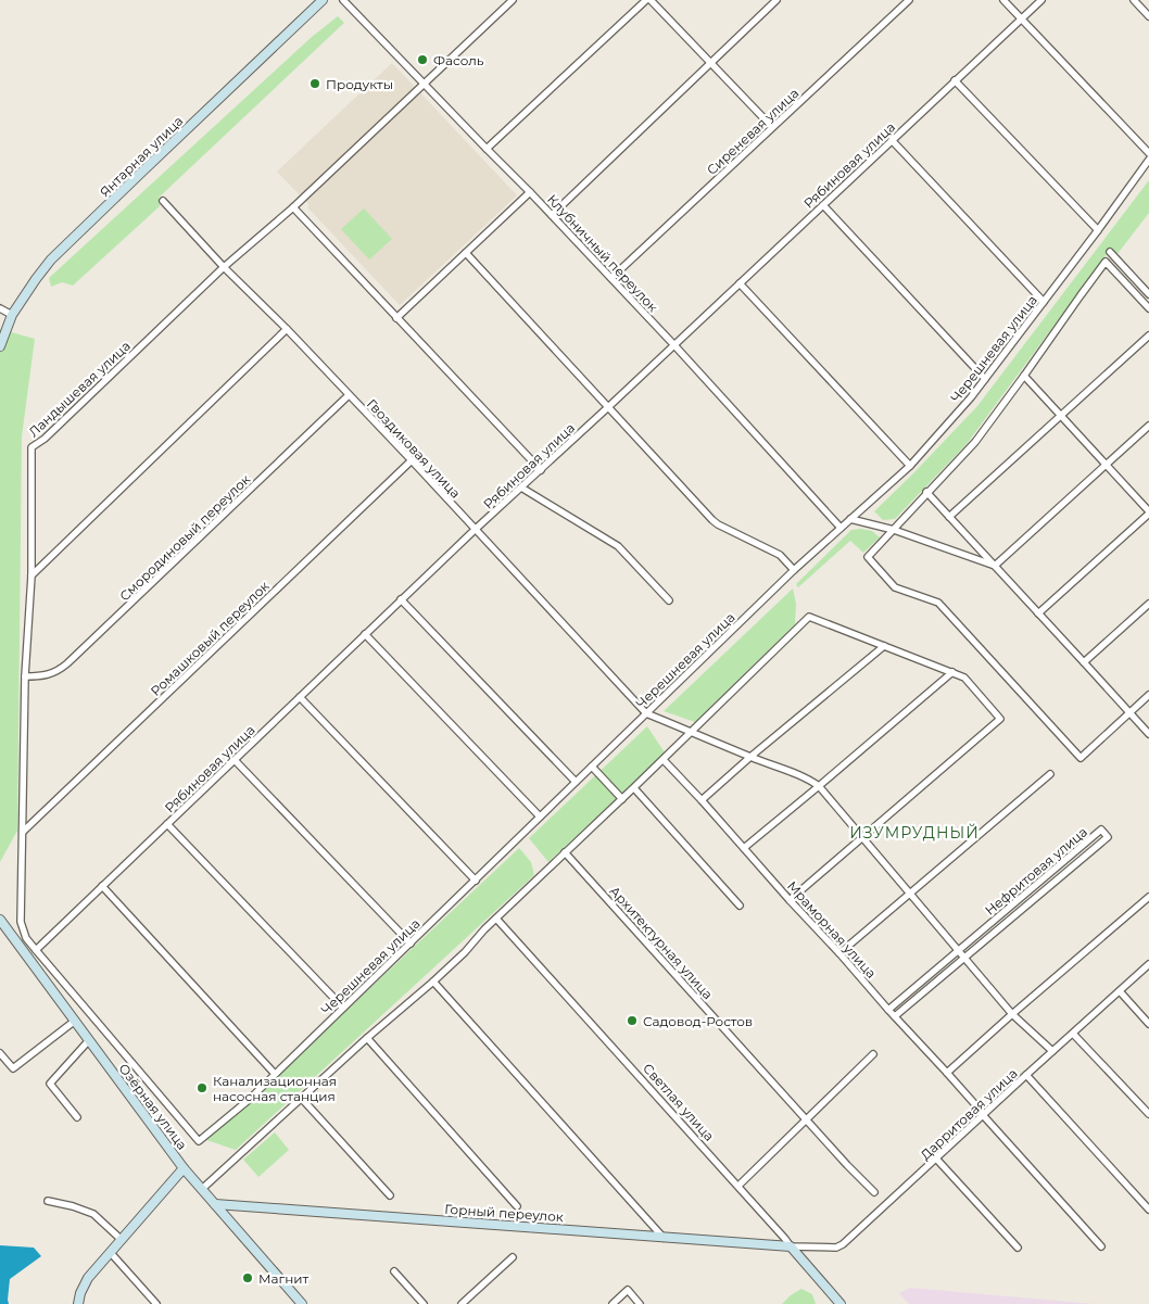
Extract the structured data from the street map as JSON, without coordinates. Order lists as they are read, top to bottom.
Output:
{
  "streets": {
    "street": [
      "Сиреневая улица",
      "Янтарная улица",
      "Рябиновая улица",
      "Клубничный переулок",
      "Черешневая улица",
      "Ландышевая улица",
      "Гвоздиковая улица",
      "Смородиновый переулок",
      "Ромашковый переулок",
      "Нефритовая улица",
      "Мраморная улица",
      "Архитектурная улица",
      "Светлая улица",
      "Озёрная улица",
      "Дарритовая улица",
      "Горный переулок"
    ]
  },
  "crossings": [
    ["Сиреневая улица", "Клубничный переулок"],
    ["Рябиновая улица", "Клубничный переулок"],
    ["Рябиновая улица", "Ландышевая улица"],
    ["Рябиновая улица", "Гвоздиковая улица"],
    ["Клубничный переулок", "Черешневая улица"],
    ["Клубничный переулок", "Ландышевая улица"],
    ["Черешневая улица", "Ландышевая улица"],
    ["Черешневая улица", "Гвоздиковая улица"],
    ["Ландышевая улица", "Гвоздиковая улица"],
    ["Ландышевая улица", "Смородиновый переулок"],
    ["Ландышевая улица", "Ромашковый переулок"],
    ["Гвоздиковая улица", "Смородиновый переулок"],
    ["Гвоздиковая улица", "Ромашковый переулок"],
    ["Нефритовая улица", "Мраморная улица"],
    ["Мраморная улица", "Дарритовая улица"],
    ["Светлая улица", "Дарритовая улица"],
    ["Светлая улица", "Горный переулок"],
    ["Дарритовая улица", "Горный переулок"]
  ],
  "districts": ["ИЗУМРУДНЫЙ"],
  "places": [
    "Фасоль",
    "Продукты",
    "Садовод-Ростов",
    "Канализационная насосная станция",
    "Магнит"
  ]
}
